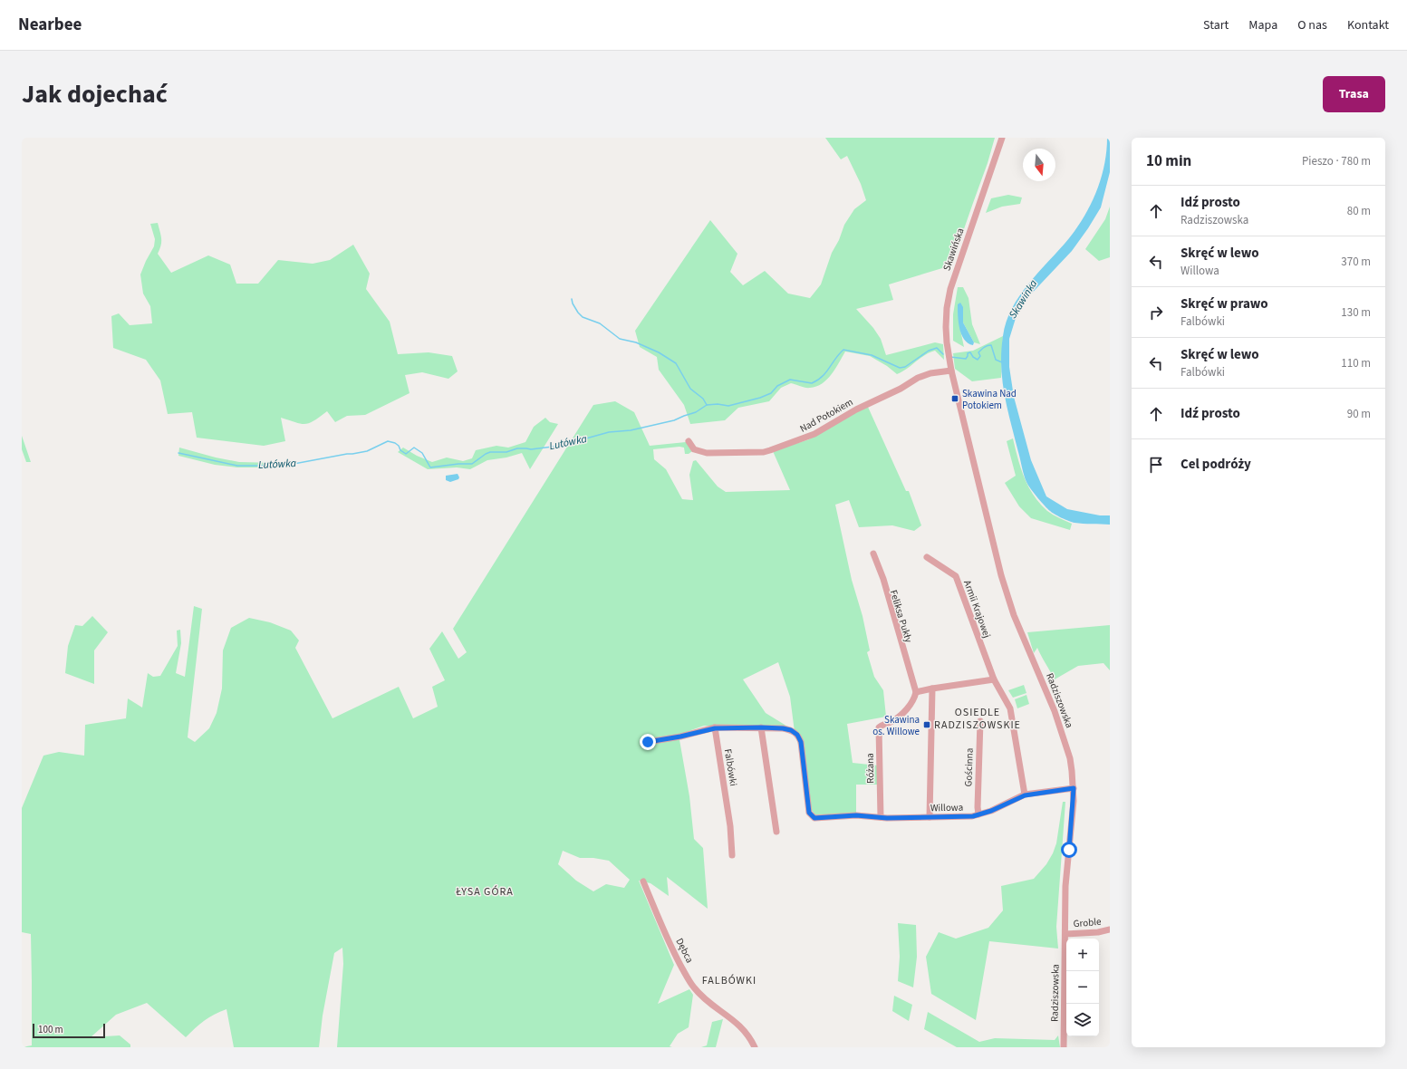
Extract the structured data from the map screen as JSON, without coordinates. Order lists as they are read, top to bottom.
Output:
{
  "streets": {
    "street": [
      "Skawińska",
      "Nad Potokiem",
      "Armii Krajowej",
      "Feliksa Pukły",
      "Radziszowska",
      "Falbówki",
      "Gościnna",
      "Różana",
      "Willowa",
      "Groble",
      "Dębca"
    ]
  },
  "crossings": [
    ["Skawińska", "Nad Potokiem"],
    ["Skawińska", "Radziszowska"],
    ["Nad Potokiem", "Radziszowska"],
    ["Armii Krajowej", "Willowa"],
    ["Feliksa Pukły", "Różana"],
    ["Radziszowska", "Willowa"],
    ["Radziszowska", "Groble"],
    ["Gościnna", "Willowa"],
    ["Różana", "Willowa"]
  ],
  "districts": ["OSIEDLE RADZISZOWSKIE", "ŁYSA GÓRA", "FALBÓWKI"],
  "water": ["Skawinka", "Lutówka"],
  "places": {
    "transit": ["Skawina Nad Potokiem", "Skawina os. Willowe"]
  },
  "scale_bar": "100 m",
  "north": "bottom",
  "page": {
    "header": "Nearbee",
    "nav": [
      "Start",
      "Mapa",
      "O nas",
      "Kontakt"
    ],
    "title": "Jak dojechać",
    "buttons": "Trasa",
    "heading": ["10 min", "Pieszo · 780 m"],
    "list": [
      ["Idź prosto", "Radziszowska", "80 m"],
      ["Skręć w lewo", "Willowa", "370 m"],
      ["Skręć w prawo", "Falbówki", "130 m"],
      ["Skręć w lewo", "Falbówki", "110 m"],
      ["Idź prosto", "90 m"],
      "Cel podróży"
    ],
    "map_buttons": ["+", "−"],
    "scale": "100 m"
  }
}
